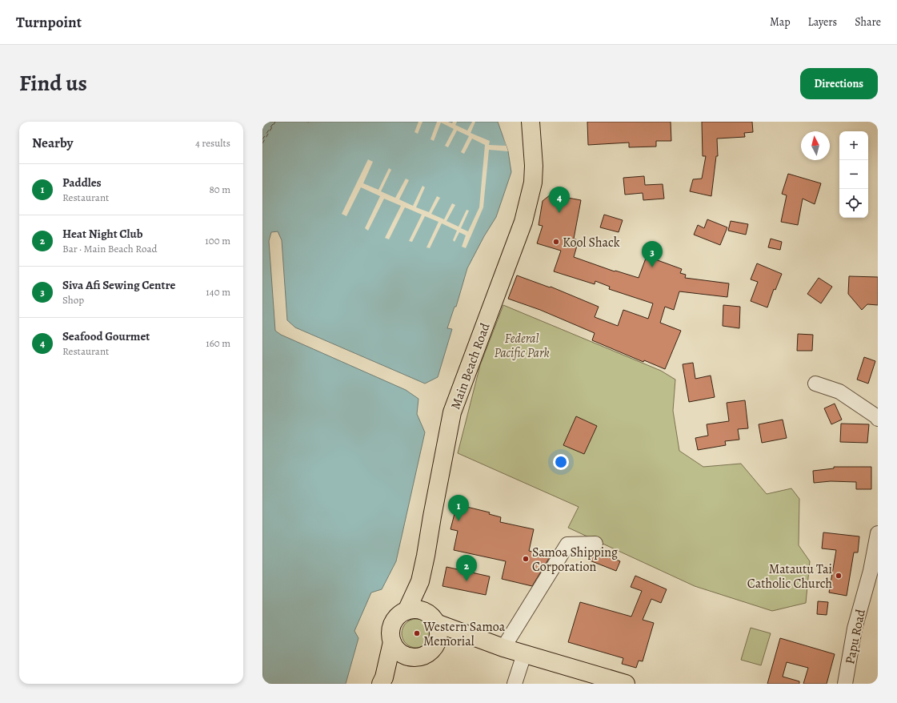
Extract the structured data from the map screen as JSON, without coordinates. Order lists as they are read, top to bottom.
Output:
{
  "streets": {
    "main road": ["Main Beach Road"],
    "street": ["Papu Road"]
  },
  "parks": ["Federal Pacific Park"],
  "places": [
    "Kool Shack",
    "Samoa Shipping Corporation",
    "Matautu Tai Catholic Church",
    "Western Samoa Memorial"
  ],
  "north": "top",
  "page": {
    "header": "Turnpoint",
    "nav": ["Map", "Layers", "Share"],
    "title": "Find us",
    "buttons": "Directions",
    "heading": ["Nearby", "4 results"],
    "map_buttons": ["+", "−"],
    "list": [
      {
        "mark": "1",
        "name": "Paddles",
        "note": "Restaurant",
        "value": "80 m"
      },
      {
        "mark": "2",
        "name": "Heat Night Club",
        "note": "Bar · Main Beach Road",
        "value": "100 m"
      },
      {
        "mark": "3",
        "name": "Siva Afi Sewing Centre",
        "note": "Shop",
        "value": "140 m"
      },
      {
        "mark": "4",
        "name": "Seafood Gourmet",
        "note": "Restaurant",
        "value": "160 m"
      }
    ],
    "pins": [
      "4",
      "3",
      "1",
      "2"
    ]
  }
}
